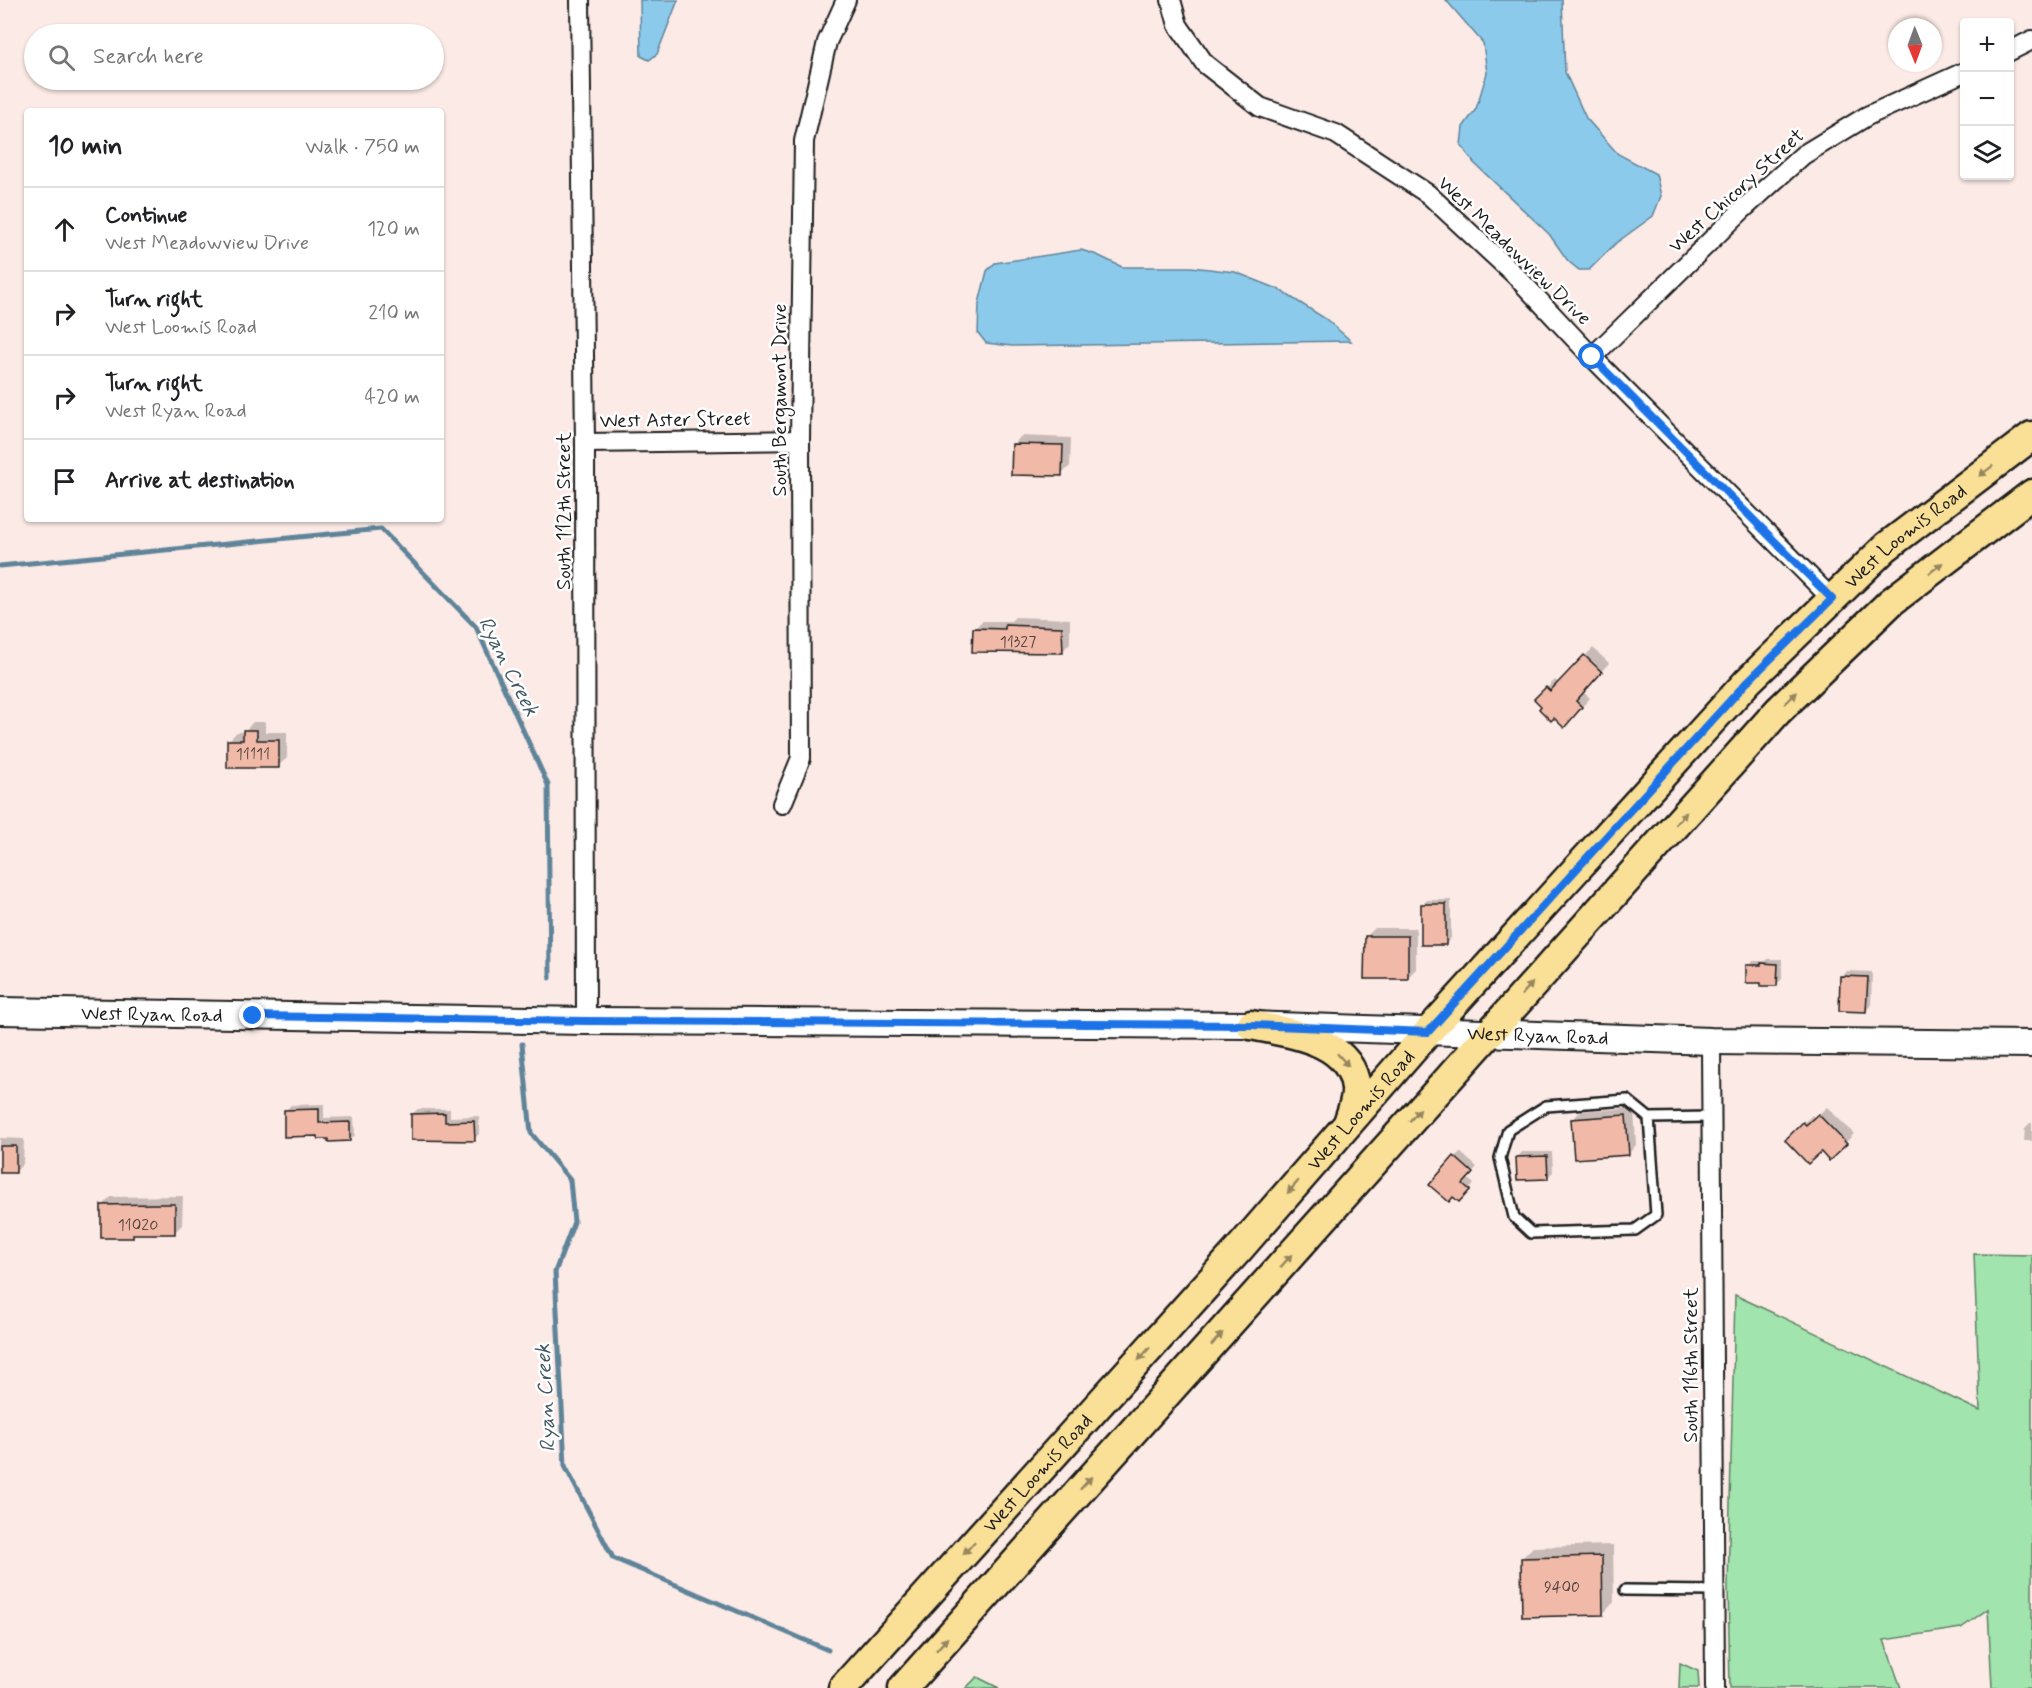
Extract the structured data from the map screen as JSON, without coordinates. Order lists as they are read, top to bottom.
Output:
{
  "streets": {
    "main road": ["West Loomis Road"],
    "street": [
      "West Chicory Street",
      "West Meadowview Drive",
      "South Bergamont Drive",
      "West Aster Street",
      "South 112th Street",
      "West Ryan Road",
      "South 116th Street"
    ]
  },
  "crossings": [
    ["West Chicory Street", "West Meadowview Drive"],
    ["West Meadowview Drive", "West Loomis Road"],
    ["South Bergamont Drive", "West Aster Street"],
    ["West Aster Street", "South 112th Street"],
    ["South 112th Street", "West Ryan Road"],
    ["West Loomis Road", "West Ryan Road"],
    ["West Ryan Road", "South 116th Street"]
  ],
  "water": ["Ryan Creek"],
  "house_numbers": [
    "11327",
    "11111",
    "11020",
    "9400"
  ],
  "north": "bottom",
  "page": {
    "map_buttons": ["+", "−"],
    "search": "Search here",
    "heading": ["10 min", "Walk · 750 m"],
    "list": [
      ["Continue", "West Meadowview Drive", "120 m"],
      ["Turn right", "West Loomis Road", "210 m"],
      ["Turn right", "West Ryan Road", "420 m"],
      "Arrive at destination"
    ]
  }
}
